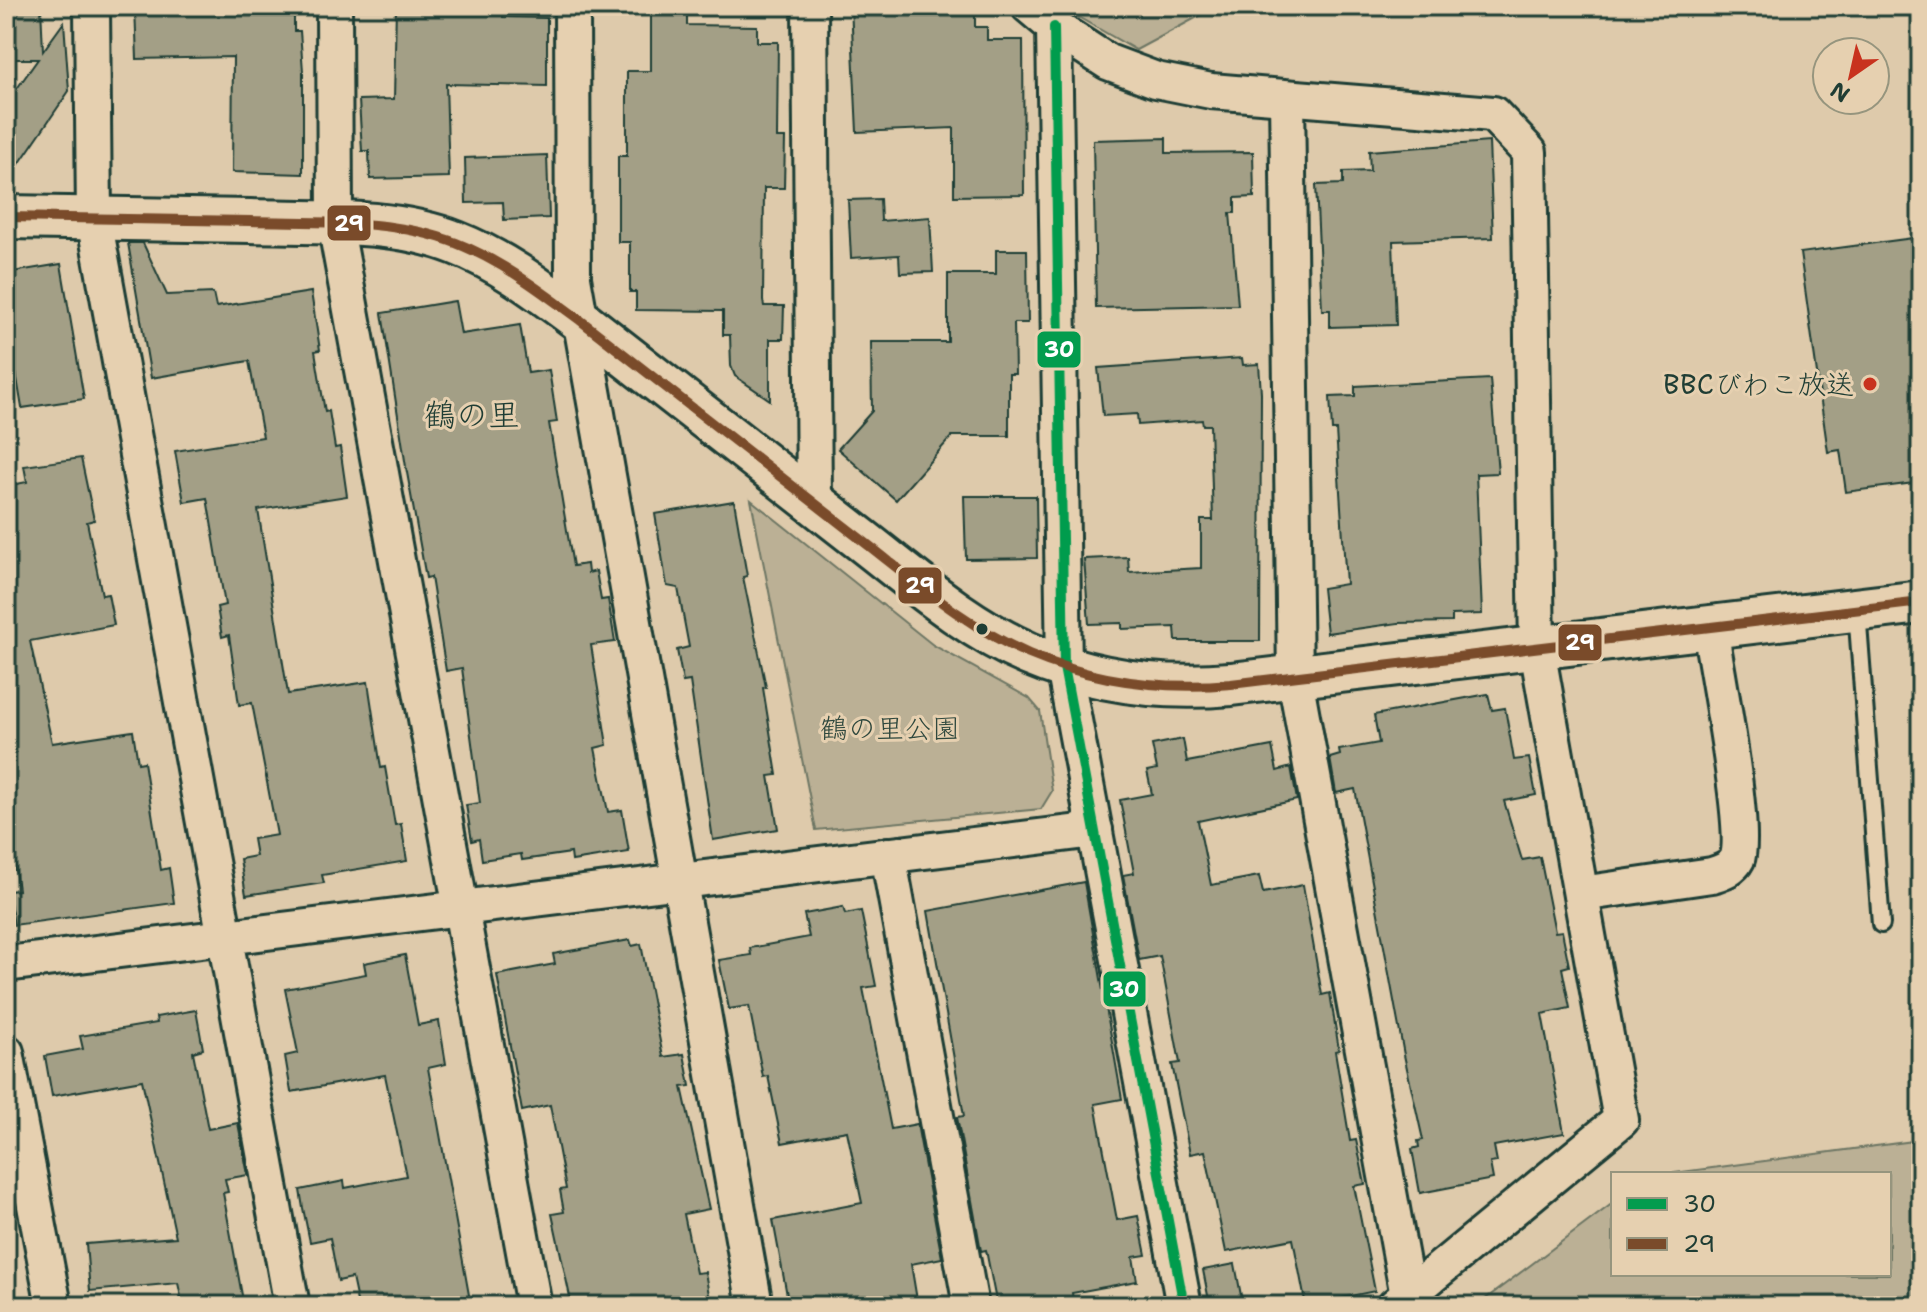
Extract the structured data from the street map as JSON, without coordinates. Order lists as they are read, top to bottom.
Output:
{
  "districts": ["鶴の里"],
  "parks": ["鶴の里公園"],
  "places": ["BBCびわこ放送"],
  "lines": ["transit line 30", "transit line 29"],
  "legend": ["30", "29"],
  "north": "bottom left"
}
